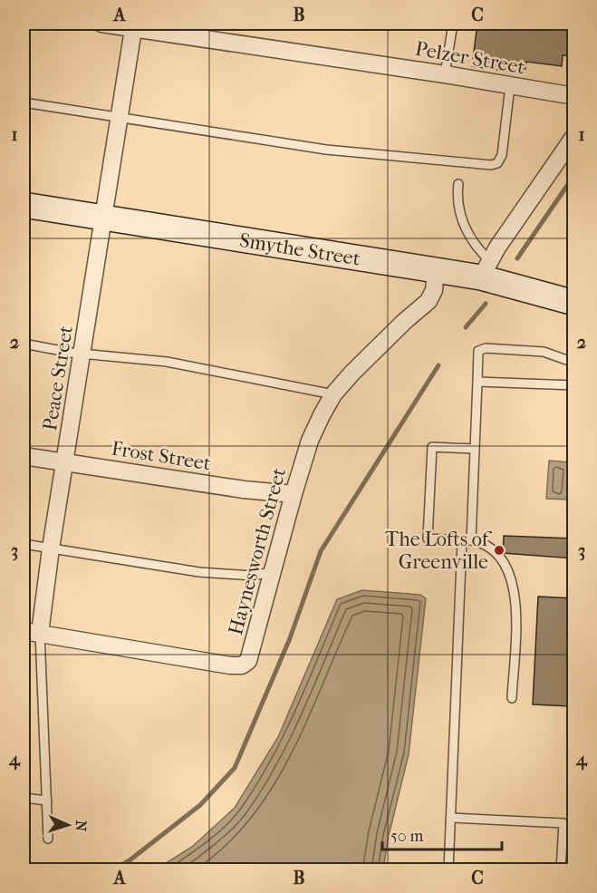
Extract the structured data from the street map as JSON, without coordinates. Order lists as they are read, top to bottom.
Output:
{
  "streets": {
    "street": [
      "Pelzer Street",
      "Smythe Street",
      "Peace Street",
      "Frost Street",
      "Haynesworth Street"
    ]
  },
  "crossings": [
    ["Pelzer Street", "Peace Street"],
    ["Smythe Street", "Peace Street"],
    ["Smythe Street", "Haynesworth Street"],
    ["Peace Street", "Frost Street"],
    ["Peace Street", "Haynesworth Street"],
    ["Frost Street", "Haynesworth Street"]
  ],
  "places": ["The Lofts of Greenville"],
  "scale_bar": "50 m",
  "north": "right",
  "grid": {
    "columns": ["A", "B", "C"],
    "rows": [
      "1",
      "2",
      "3",
      "4"
    ]
  }
}
